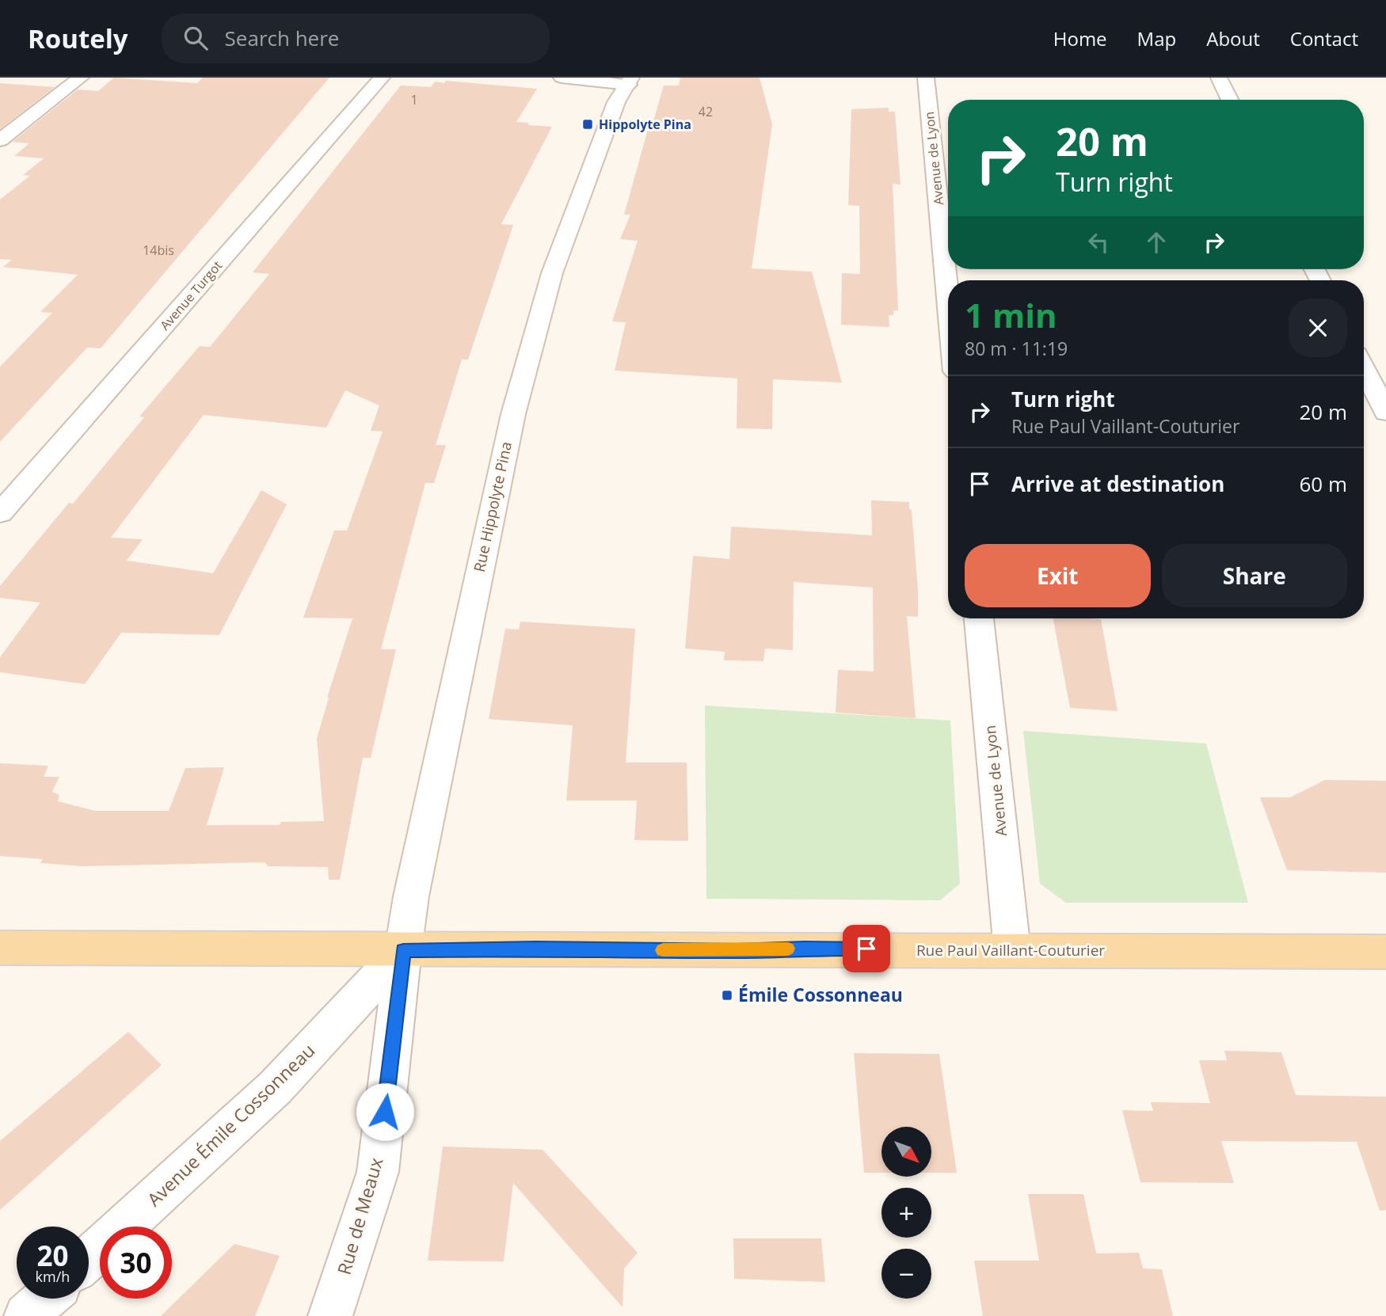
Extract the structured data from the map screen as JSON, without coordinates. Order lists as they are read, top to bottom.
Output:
{
  "streets": {
    "main road": ["Rue Paul Vaillant-Couturier"],
    "street": [
      "Avenue de Lyon",
      "Avenue Turgot",
      "Rue Hippolyte Pina",
      "Avenue Émile Cossonneau",
      "Rue de Meaux"
    ]
  },
  "crossings": [
    ["Avenue de Lyon", "Rue Paul Vaillant-Couturier"],
    ["Rue Hippolyte Pina", "Rue Paul Vaillant-Couturier"],
    ["Rue Hippolyte Pina", "Avenue Émile Cossonneau"],
    ["Rue Hippolyte Pina", "Rue de Meaux"],
    ["Rue Paul Vaillant-Couturier", "Avenue Émile Cossonneau"],
    ["Rue Paul Vaillant-Couturier", "Rue de Meaux"],
    ["Avenue Émile Cossonneau", "Rue de Meaux"]
  ],
  "places": {
    "transit": ["Hippolyte Pina", "Émile Cossonneau"]
  },
  "house_numbers": ["1", "42", "14bis"],
  "north": "bottom right",
  "page": {
    "header": "Routely",
    "search": "Search here",
    "nav": [
      "Home",
      "Map",
      "About",
      "Contact"
    ],
    "turn": ["20 m", "Turn right"],
    "heading": ["1 min", "80 m · 11:19"],
    "list": [
      {
        "name": "Turn right",
        "note": "Rue Paul Vaillant-Couturier",
        "value": "20 m"
      },
      {
        "name": "Arrive at destination",
        "value": "60 m"
      }
    ],
    "buttons": ["Exit", "Share"],
    "map_buttons": ["+", "−"],
    "speed": "20 km/h",
    "limit": "30"
  }
}
